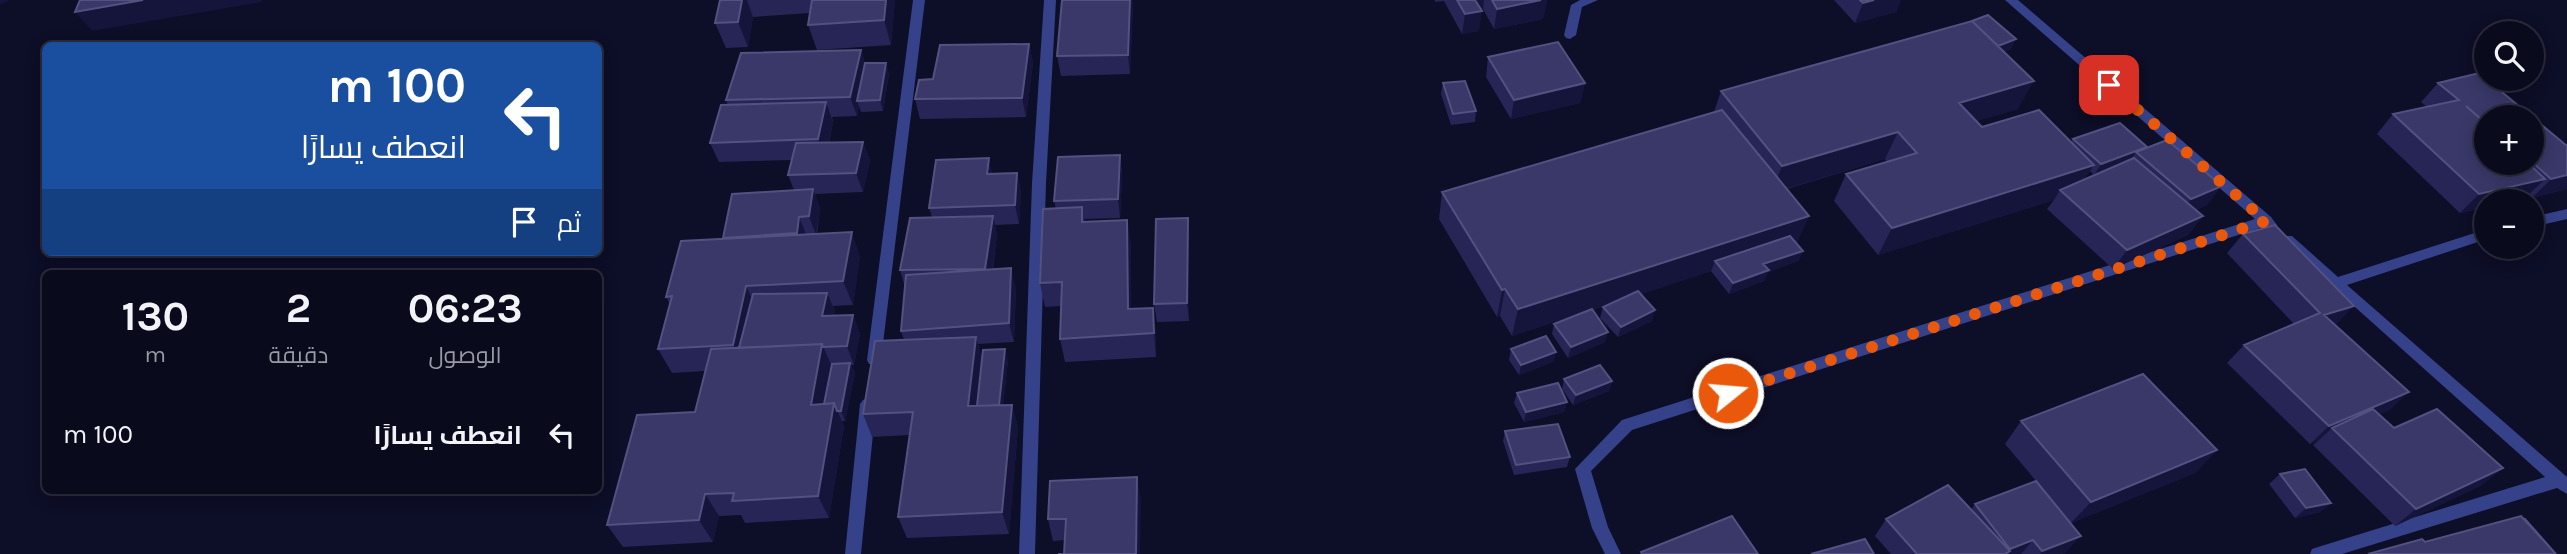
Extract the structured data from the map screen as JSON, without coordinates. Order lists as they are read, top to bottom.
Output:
{
  "page": {
    "map_buttons": ["+", "−"],
    "turn": ["100 m", "انعطف يسارًا"],
    "then": "ثم",
    "eta": [
      "06:23",
      "الوصول",
      "2",
      "دقيقة",
      "130",
      "m"
    ],
    "list": [
      {
        "name": "انعطف يسارًا",
        "value": "100 m"
      }
    ]
  }
}
